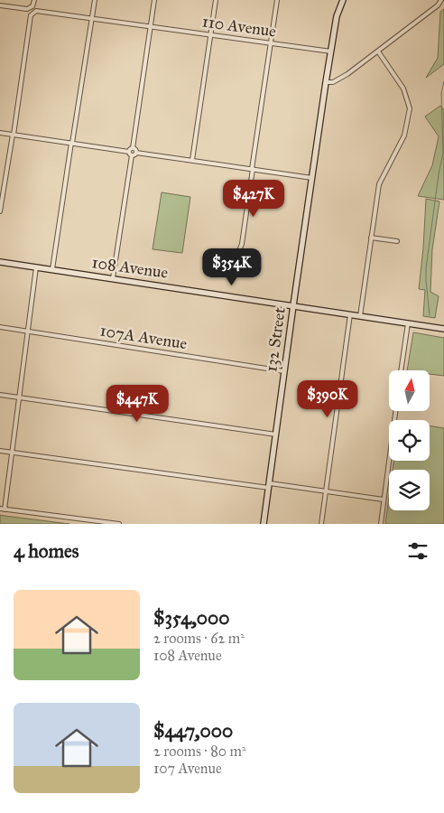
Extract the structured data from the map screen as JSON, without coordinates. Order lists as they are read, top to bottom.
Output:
{
  "streets": {
    "main road": ["108 Avenue", "132 Street"],
    "street": ["110 Avenue", "107A Avenue"]
  },
  "crossings": [
    ["110 Avenue", "132 Street"],
    ["108 Avenue", "132 Street"],
    ["107A Avenue", "132 Street"]
  ],
  "north": "top",
  "page": {
    "price": [
      "$427K",
      "$354K",
      "$390K",
      "$447K"
    ],
    "heading": "4 homes",
    "list": [
      {
        "name": "$354,000",
        "note": "2 rooms · 62 m² · 108 Avenue"
      },
      {
        "name": "$447,000",
        "note": "2 rooms · 80 m² · 107 Avenue"
      }
    ]
  }
}
